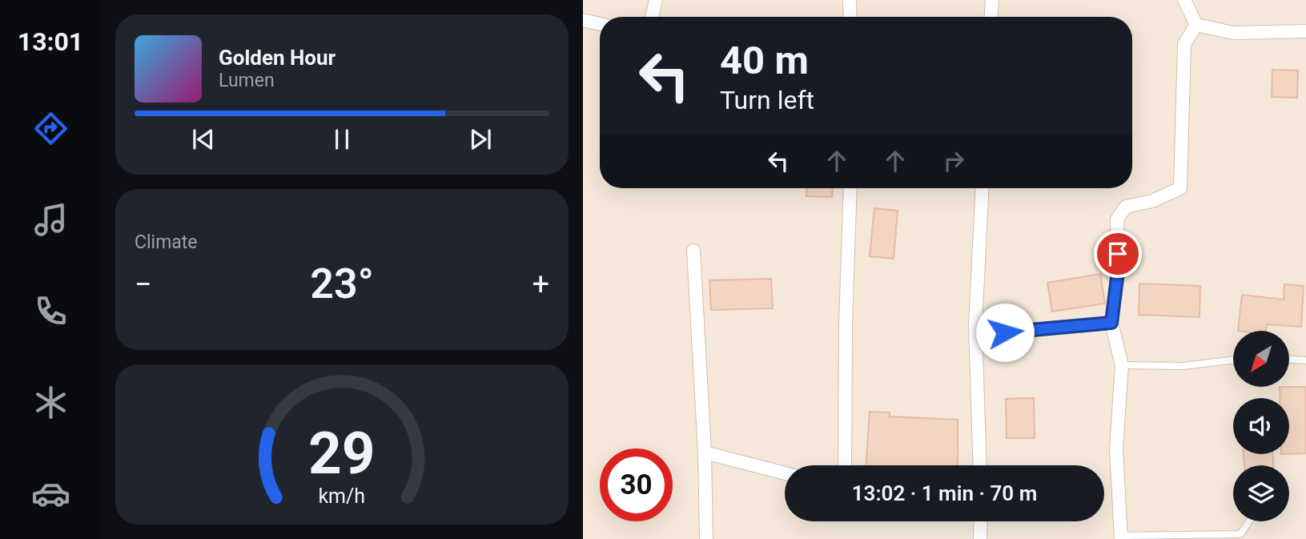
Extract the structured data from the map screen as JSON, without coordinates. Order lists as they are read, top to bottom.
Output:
{
  "north": "bottom left",
  "page": {
    "tabs": "13:01",
    "turn": ["40 m", "Turn left"],
    "song": ["Golden Hour", "Lumen"],
    "tile": "Climate",
    "heat": ["−", "23°", "+"],
    "limit": "30",
    "trip": "13:02 · 1 min · 70 m",
    "gauge": ["29", "km/h"]
  }
}
